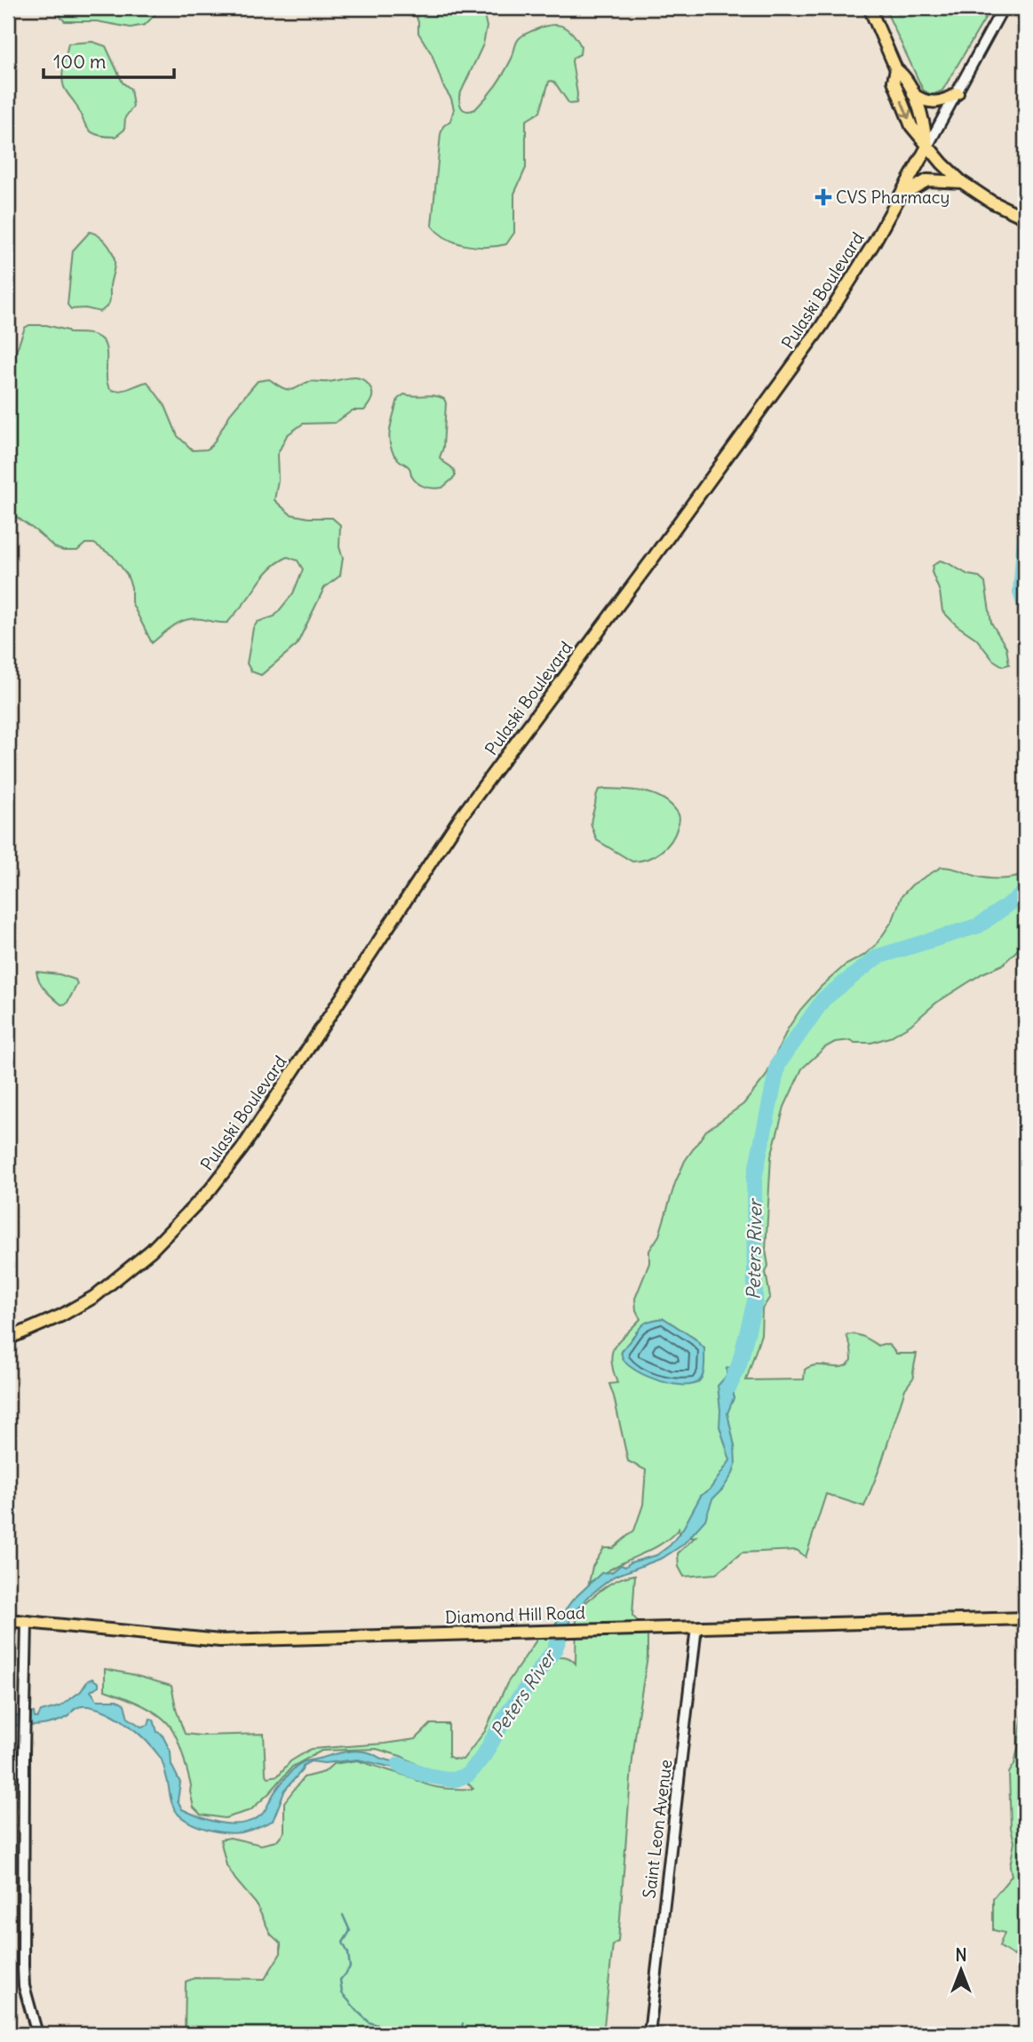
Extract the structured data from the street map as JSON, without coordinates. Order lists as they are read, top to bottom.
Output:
{
  "streets": {
    "main road": ["Pulaski Boulevard", "Diamond Hill Road"],
    "street": ["Saint Leon Avenue"]
  },
  "crossings": [
    ["Diamond Hill Road", "Saint Leon Avenue"]
  ],
  "water": ["Peters River"],
  "places": {
    "health": ["CVS Pharmacy"]
  },
  "scale_bar": "100 m",
  "north": "top"
}
